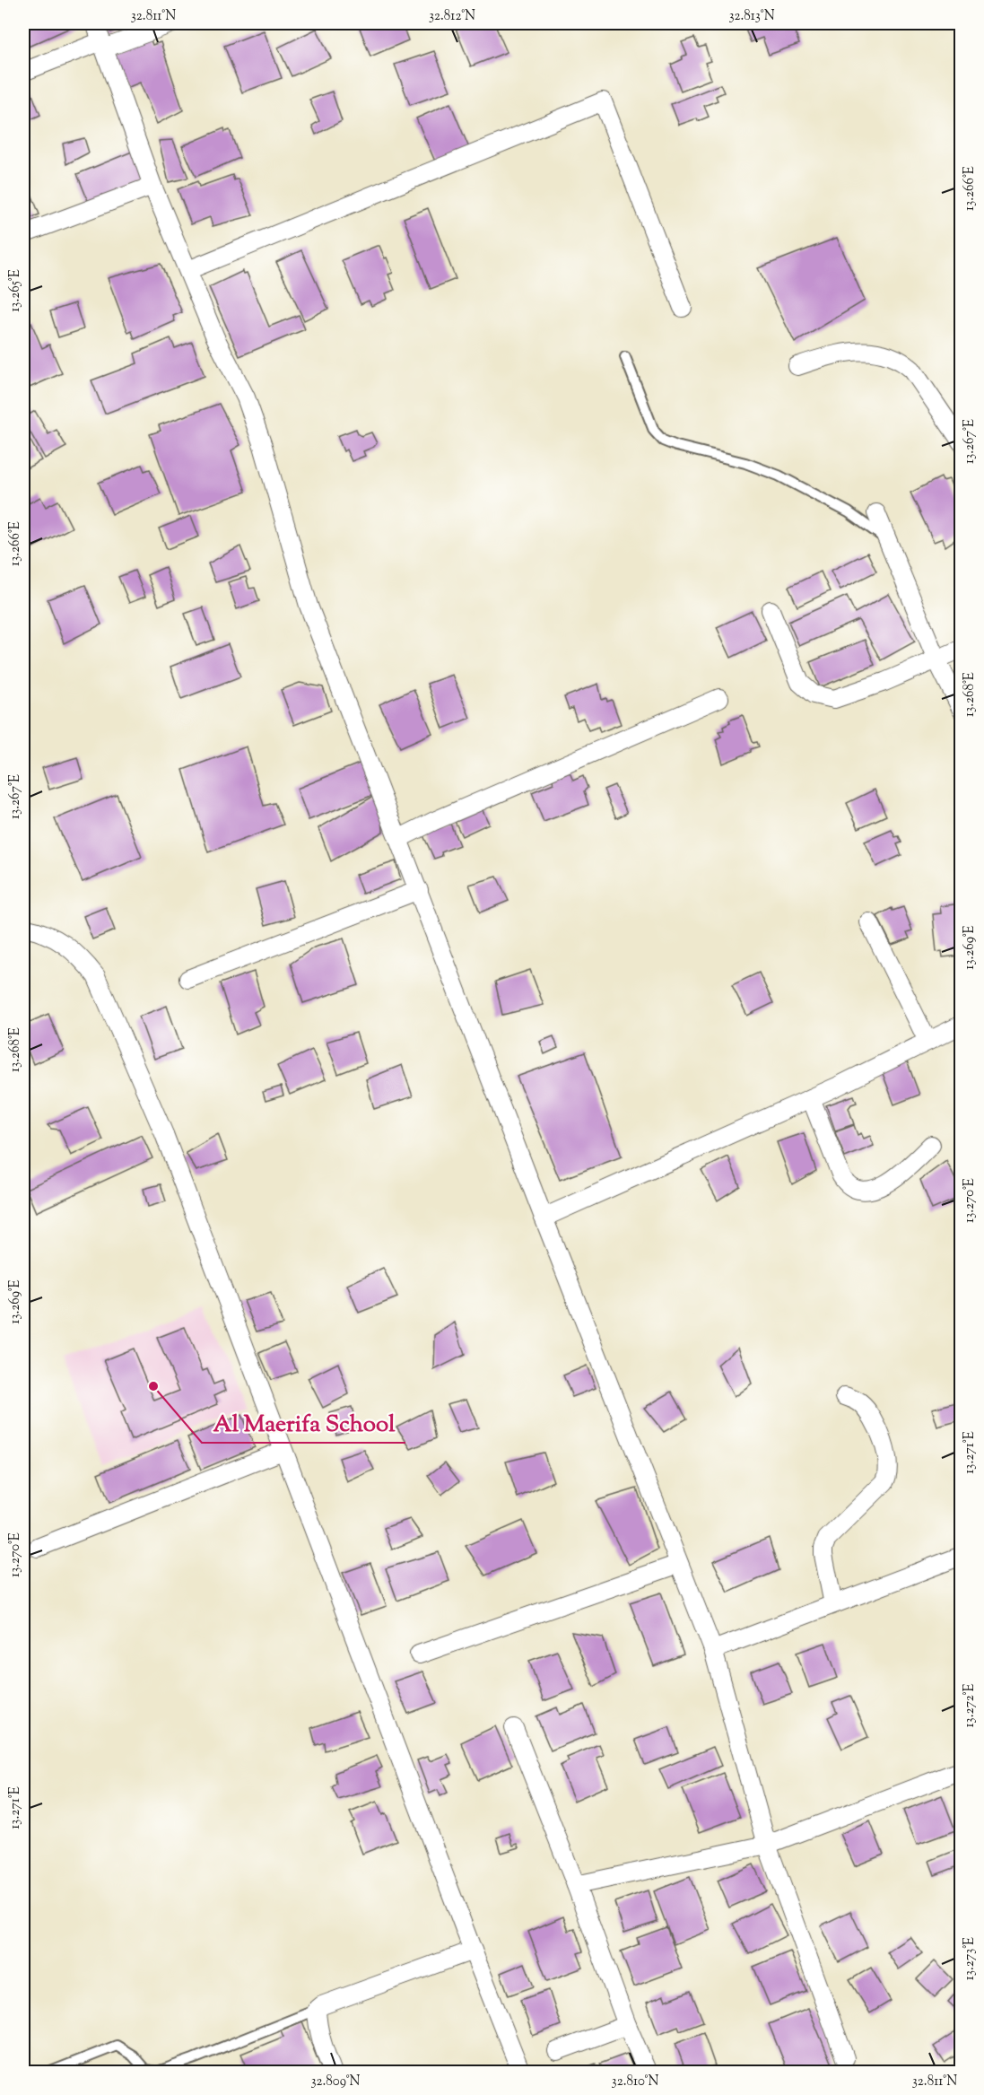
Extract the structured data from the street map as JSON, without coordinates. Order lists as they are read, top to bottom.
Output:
{
  "places": ["Al Maerifa School"],
  "coordinates": [
    "32.811°N",
    "32.812°N",
    "32.813°N",
    "13.266°E",
    "13.265°E",
    "13.267°E",
    "13.268°E",
    "13.269°E",
    "13.270°E",
    "13.271°E",
    "13.272°E",
    "13.273°E",
    "32.809°N",
    "32.810°N"
  ]
}
